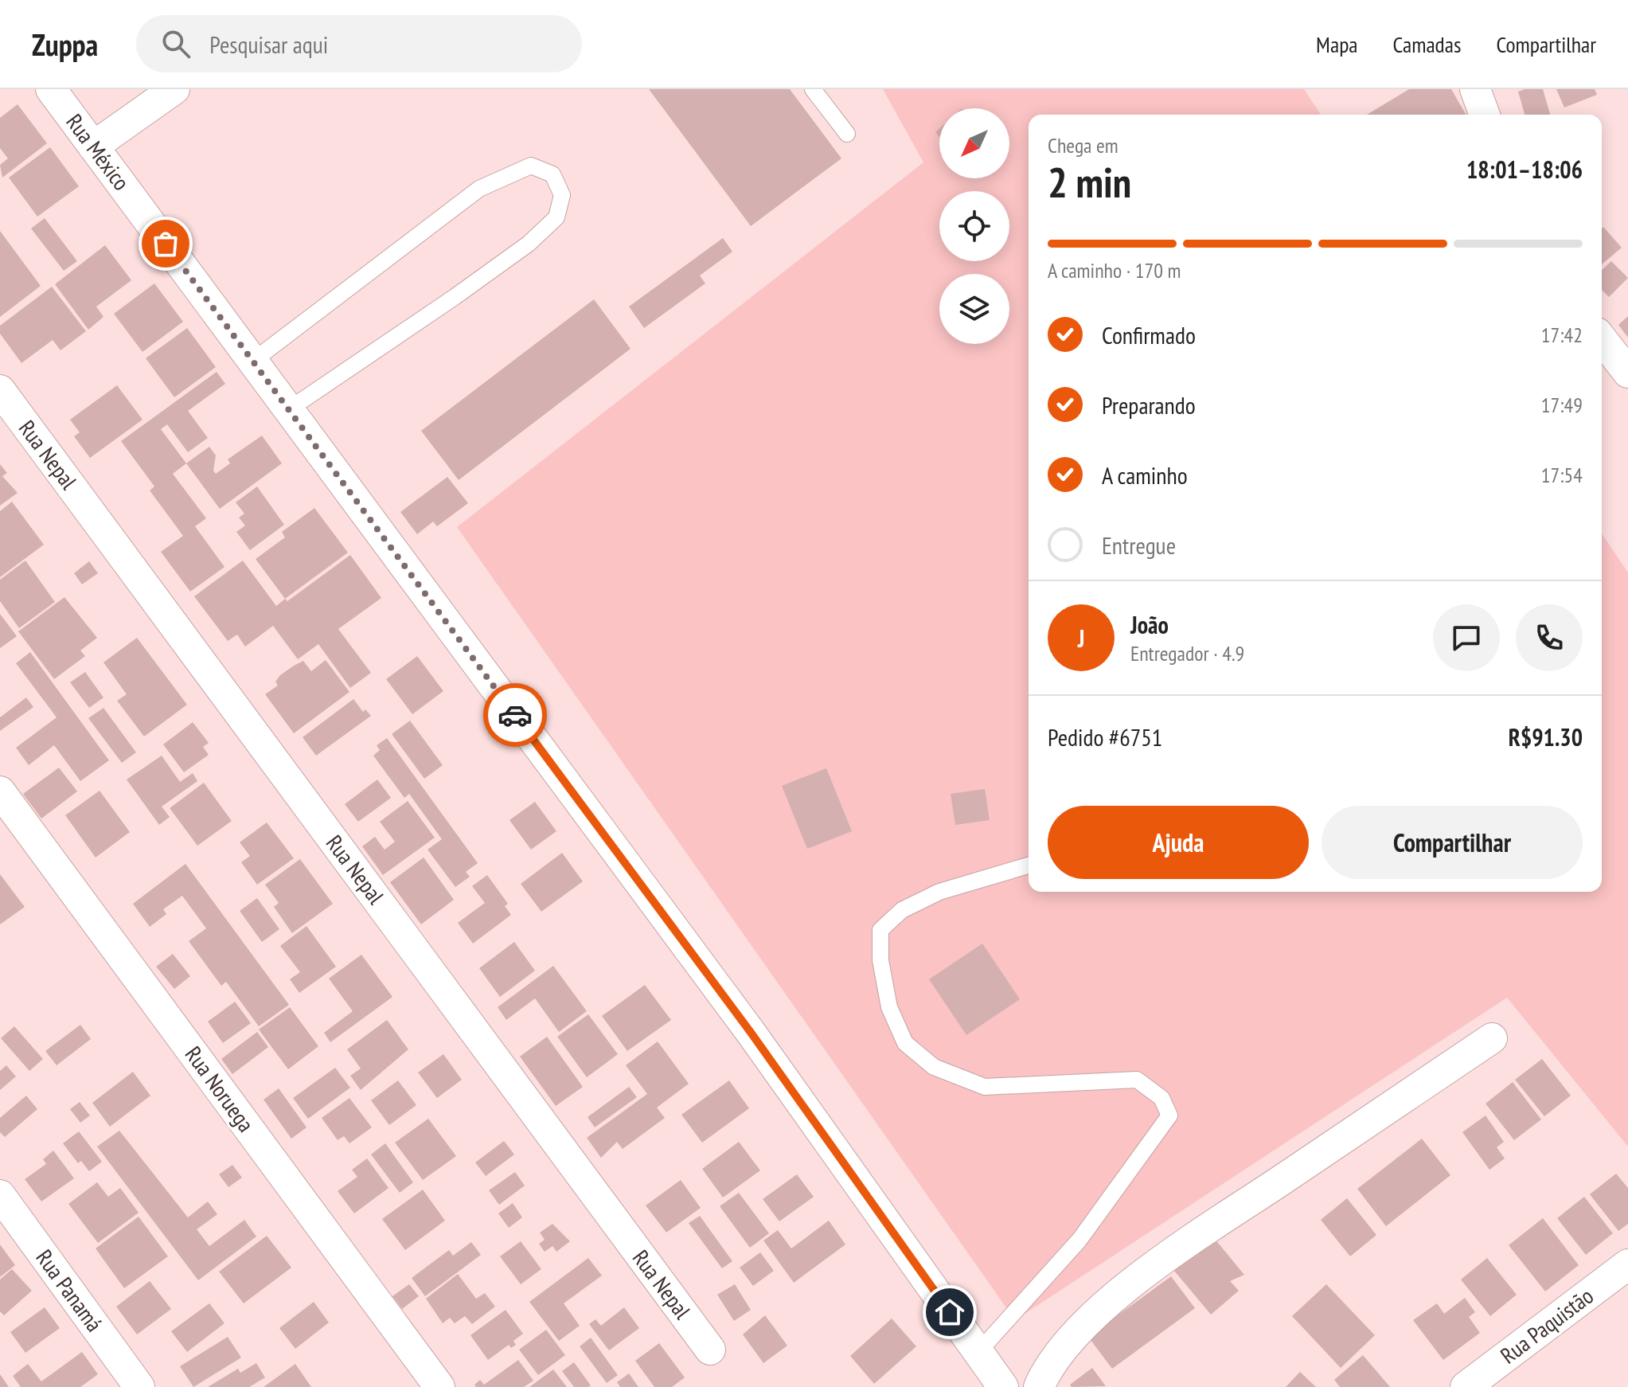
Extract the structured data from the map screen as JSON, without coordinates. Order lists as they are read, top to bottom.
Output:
{
  "streets": {
    "street": [
      "Rua México",
      "Rua Nepal",
      "Rua Noruega",
      "Rua Panamá",
      "Rua Paquistão"
    ]
  },
  "north": "bottom left",
  "page": {
    "header": "Zuppa",
    "search": "Pesquisar aqui",
    "nav": ["Mapa", "Camadas", "Compartilhar"],
    "heading": ["2 min", "Chega em", "18:01–18:06"],
    "panel": [
      "João",
      "Entregador · 4.9",
      "Pedido #6751",
      "R$91.30"
    ],
    "bar": "A caminho · 170 m",
    "list": [
      ["Confirmado", "17:42"],
      ["Preparando", "17:49"],
      ["A caminho", "17:54"],
      "Entregue"
    ],
    "round": "J",
    "buttons": ["Ajuda", "Compartilhar"]
  }
}
